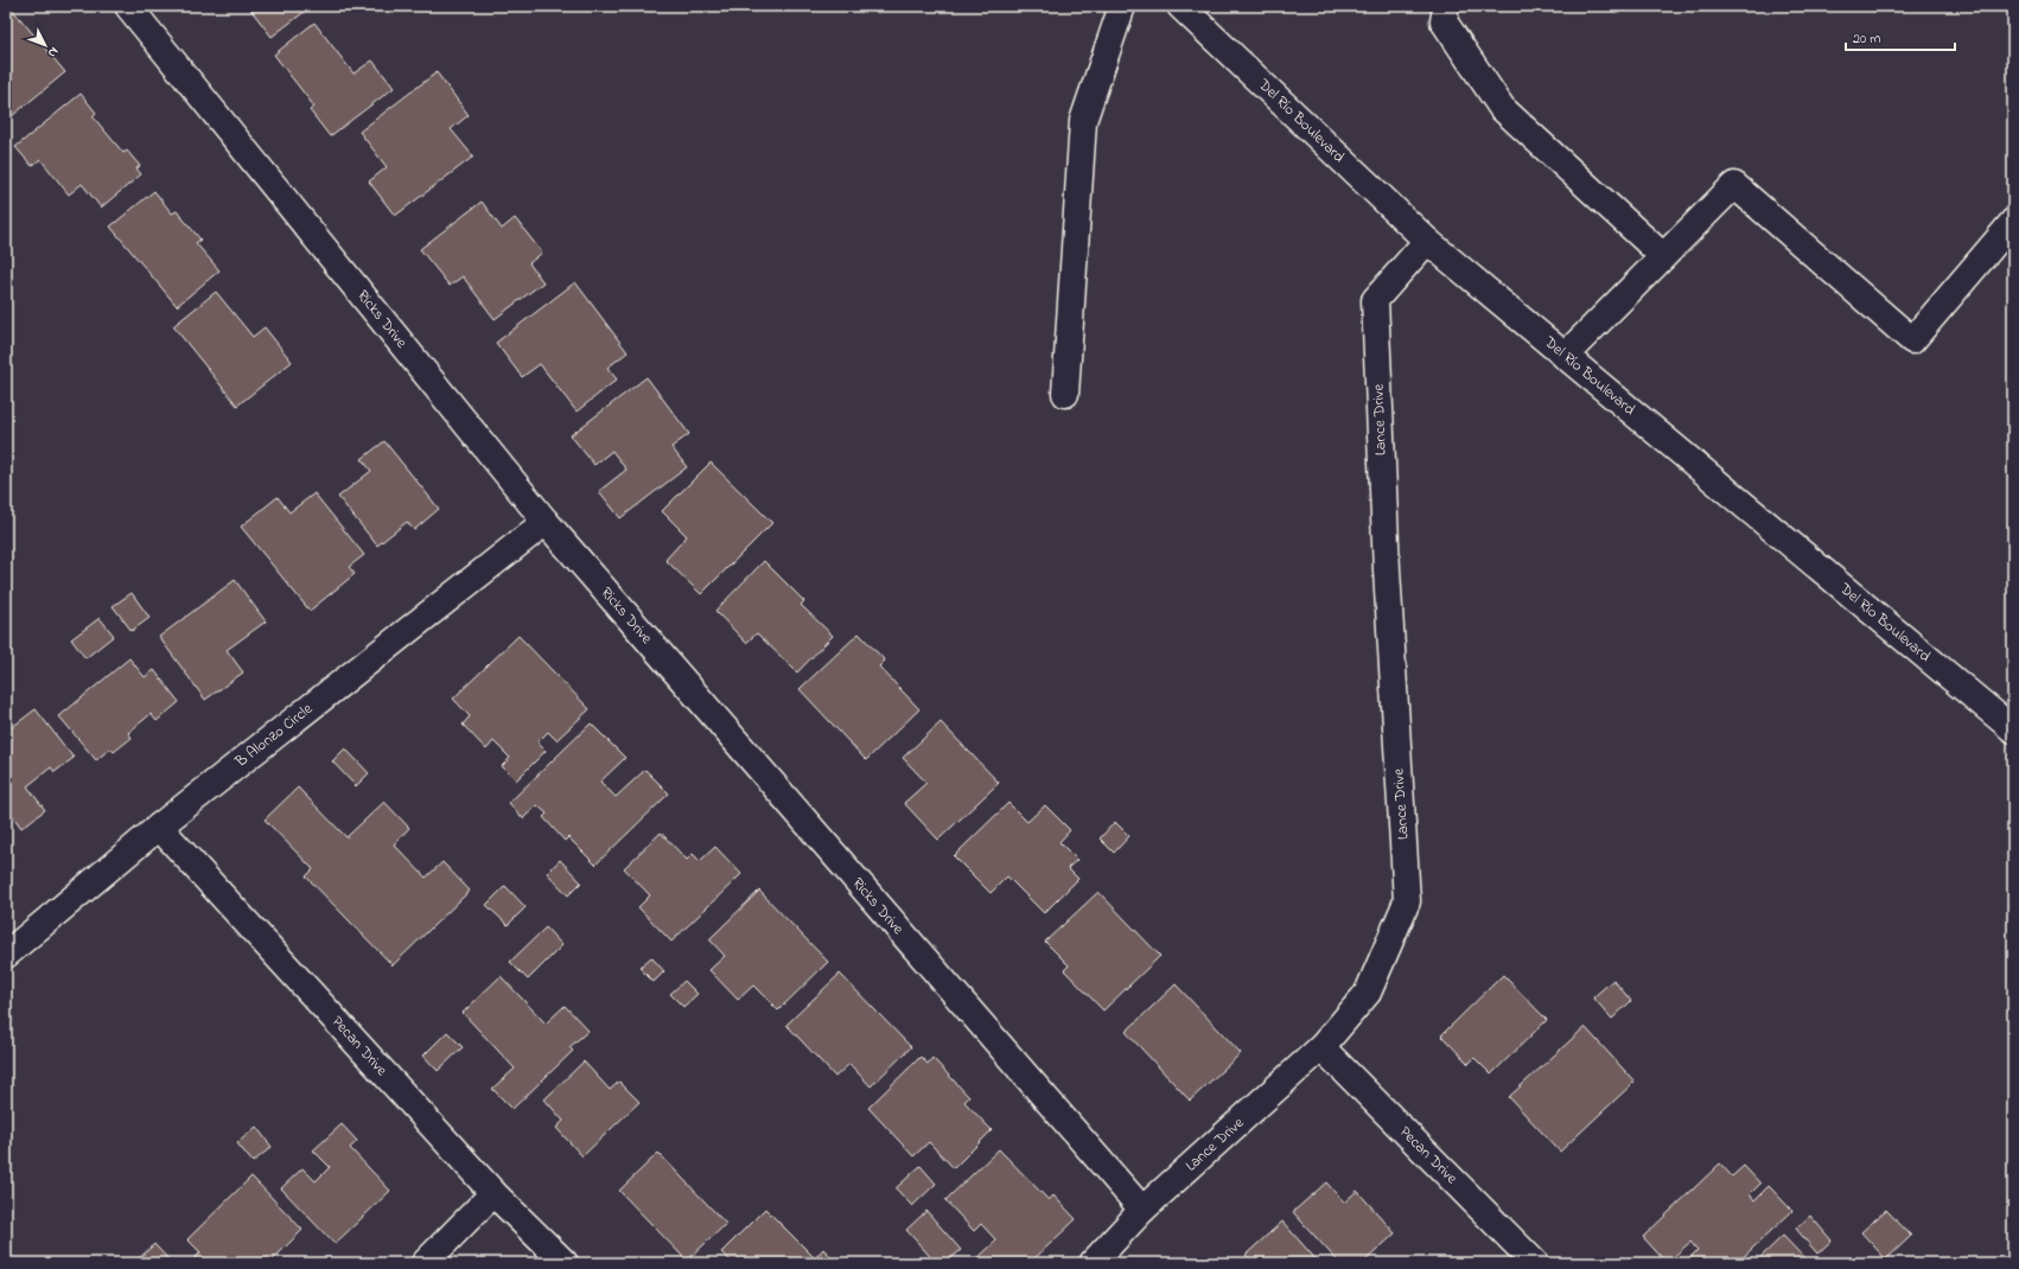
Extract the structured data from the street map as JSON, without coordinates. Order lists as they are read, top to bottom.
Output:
{
  "streets": {
    "street": [
      "Del Río Boulevard",
      "Ricks Drive",
      "Lance Drive",
      "B Alonzo Circle",
      "Pecan Drive"
    ]
  },
  "crossings": [
    ["Del Río Boulevard", "Lance Drive"],
    ["Ricks Drive", "Lance Drive"],
    ["Ricks Drive", "B Alonzo Circle"],
    ["Lance Drive", "Pecan Drive"],
    ["B Alonzo Circle", "Pecan Drive"]
  ],
  "scale_bar": "20 m",
  "north": "bottom right"
}
